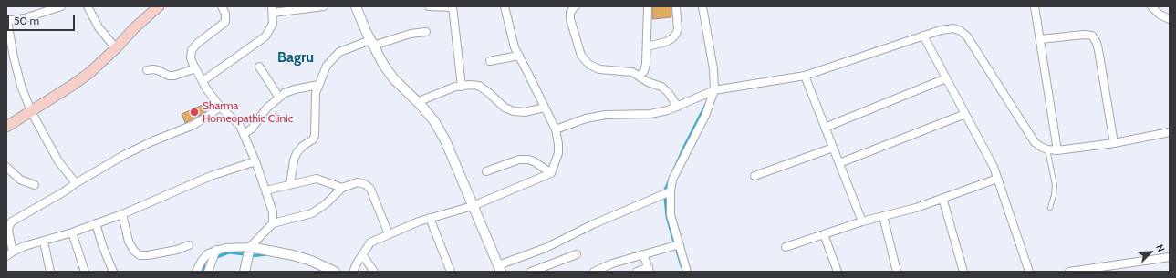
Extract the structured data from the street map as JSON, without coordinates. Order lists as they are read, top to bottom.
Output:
{
  "districts": ["Bagru"],
  "places": ["Sharma Homeopathic Clinic"],
  "scale_bar": "50 m",
  "north": "top right"
}
